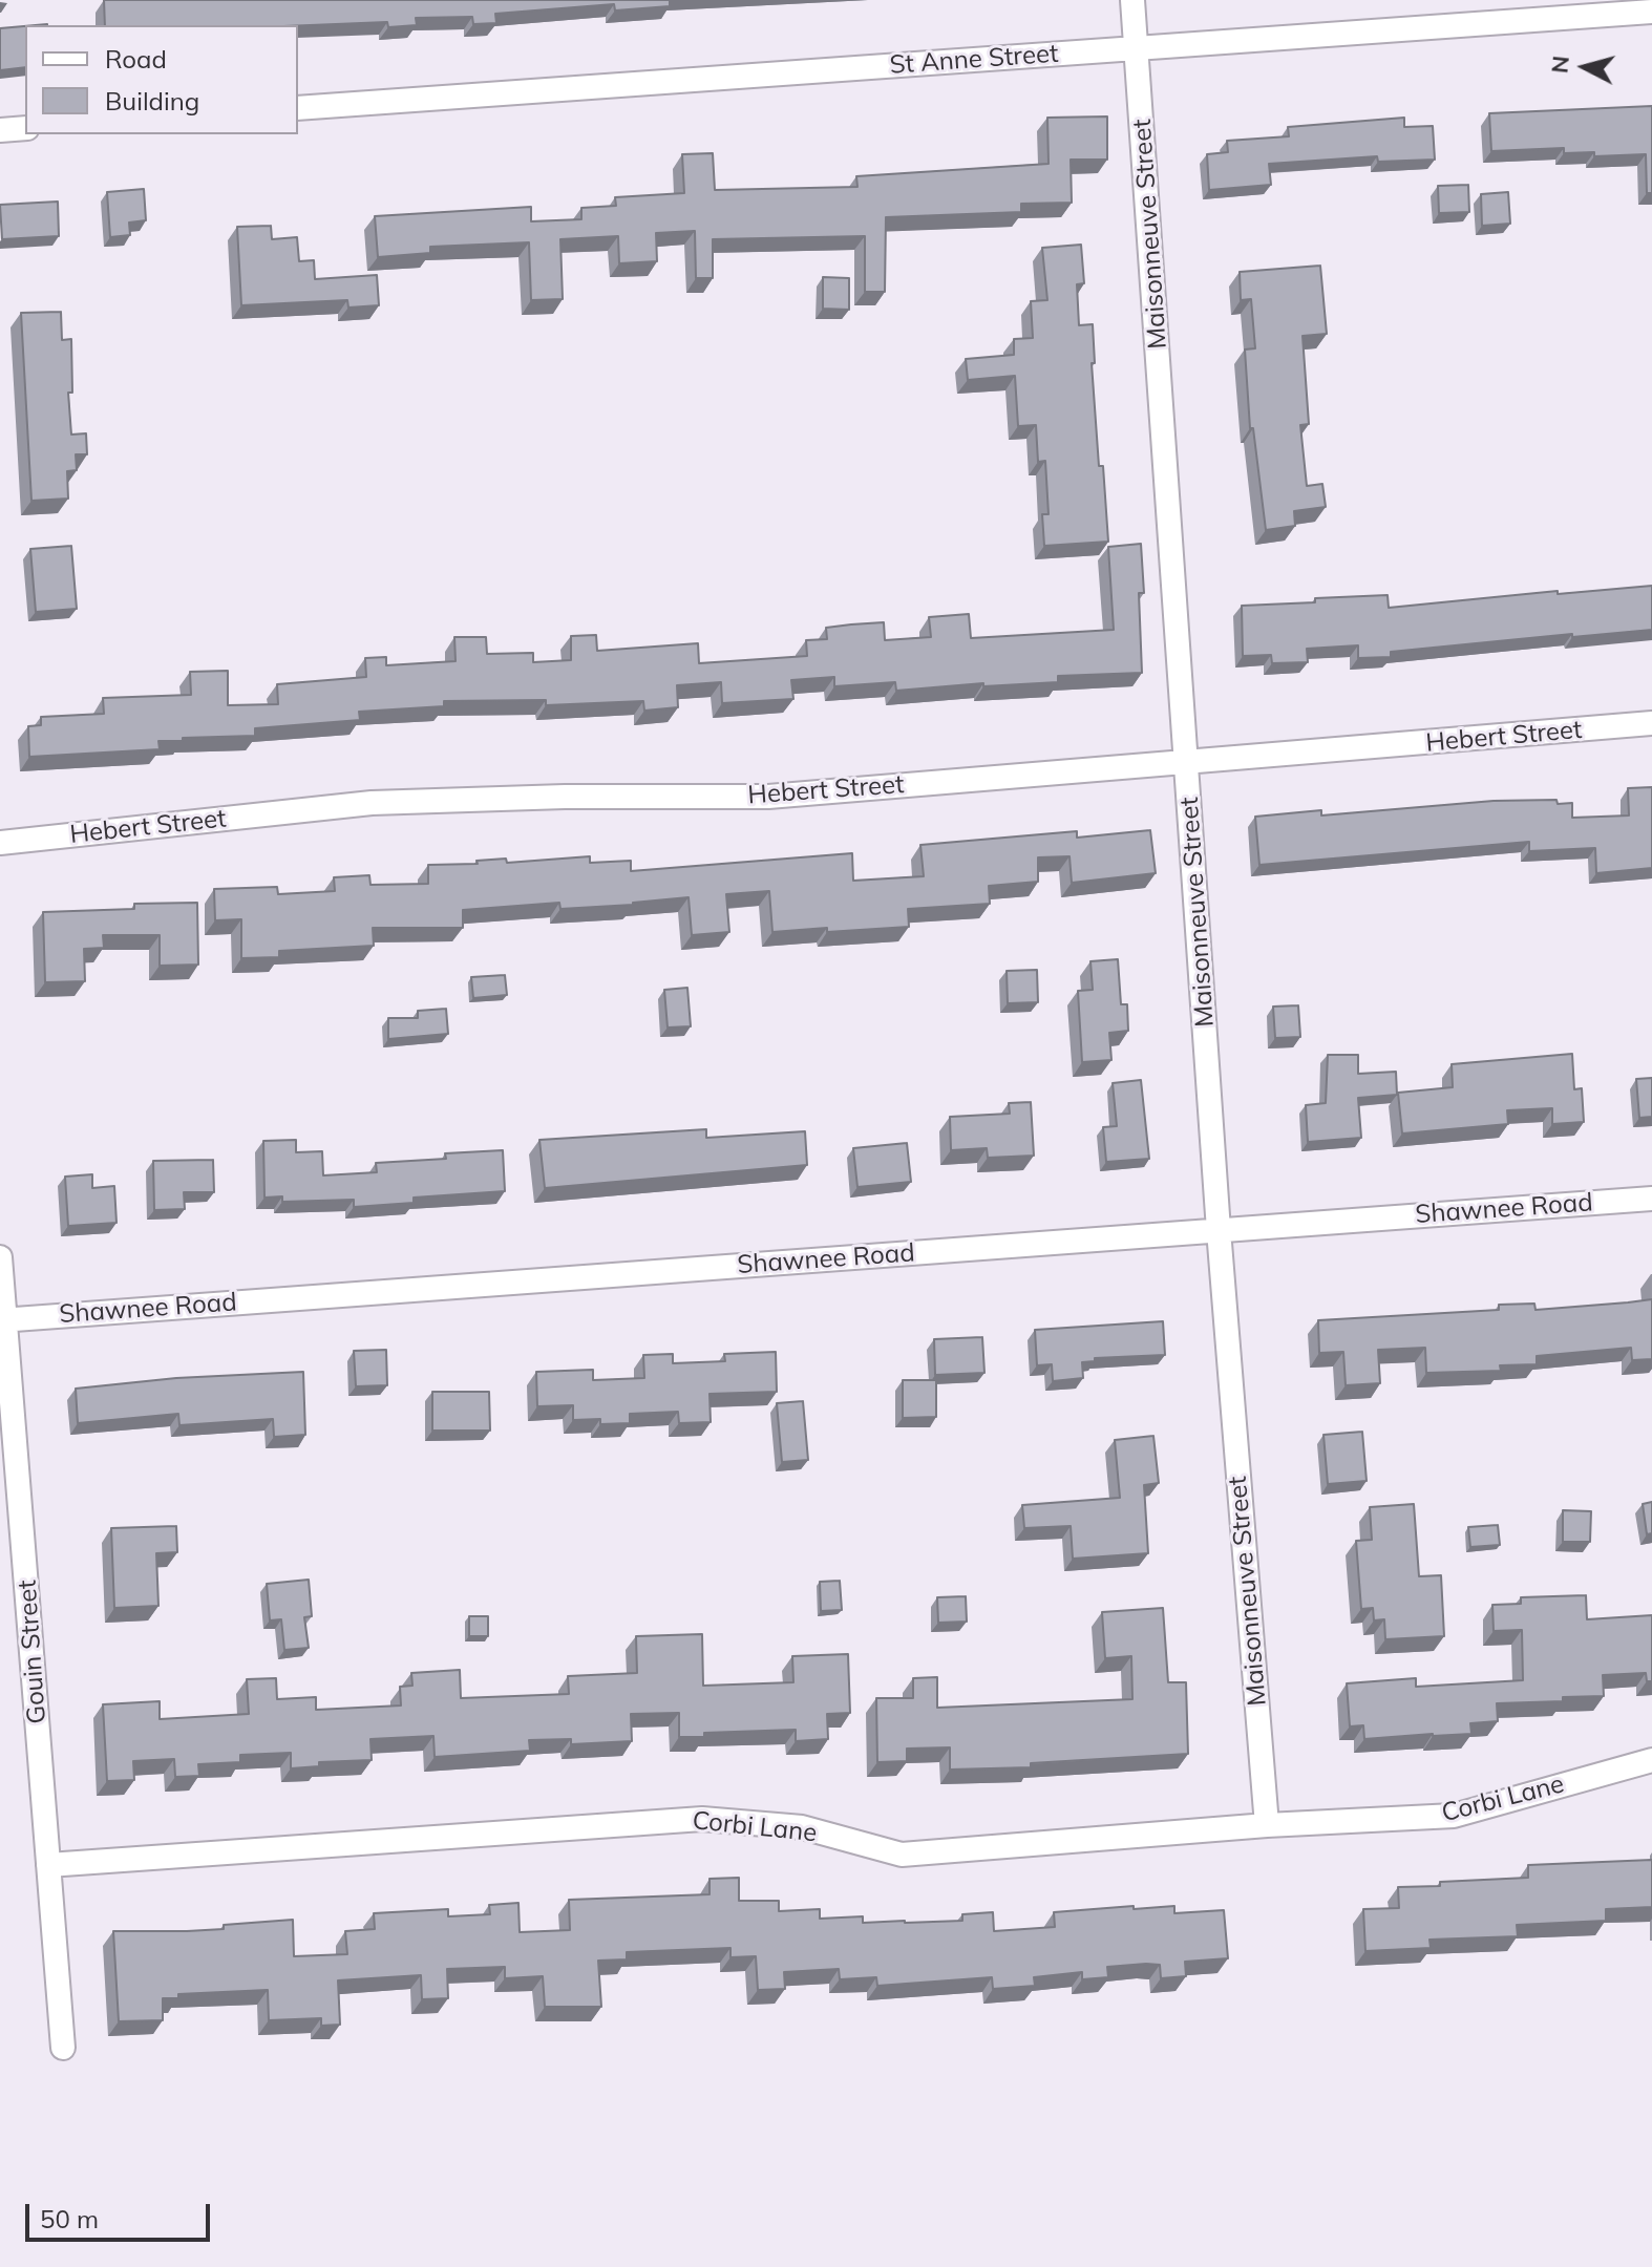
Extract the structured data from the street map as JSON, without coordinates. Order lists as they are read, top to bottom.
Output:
{
  "streets": {
    "street": [
      "St Anne Street",
      "Maisonneuve Street",
      "Hebert Street",
      "Shawnee Road",
      "Gouin Street",
      "Corbi Lane"
    ]
  },
  "crossings": [
    ["St Anne Street", "Maisonneuve Street"],
    ["Maisonneuve Street", "Hebert Street"],
    ["Maisonneuve Street", "Shawnee Road"],
    ["Maisonneuve Street", "Corbi Lane"],
    ["Shawnee Road", "Gouin Street"],
    ["Gouin Street", "Corbi Lane"]
  ],
  "legend": ["Road", "Building"],
  "scale_bar": "50 m",
  "north": "left"
}
